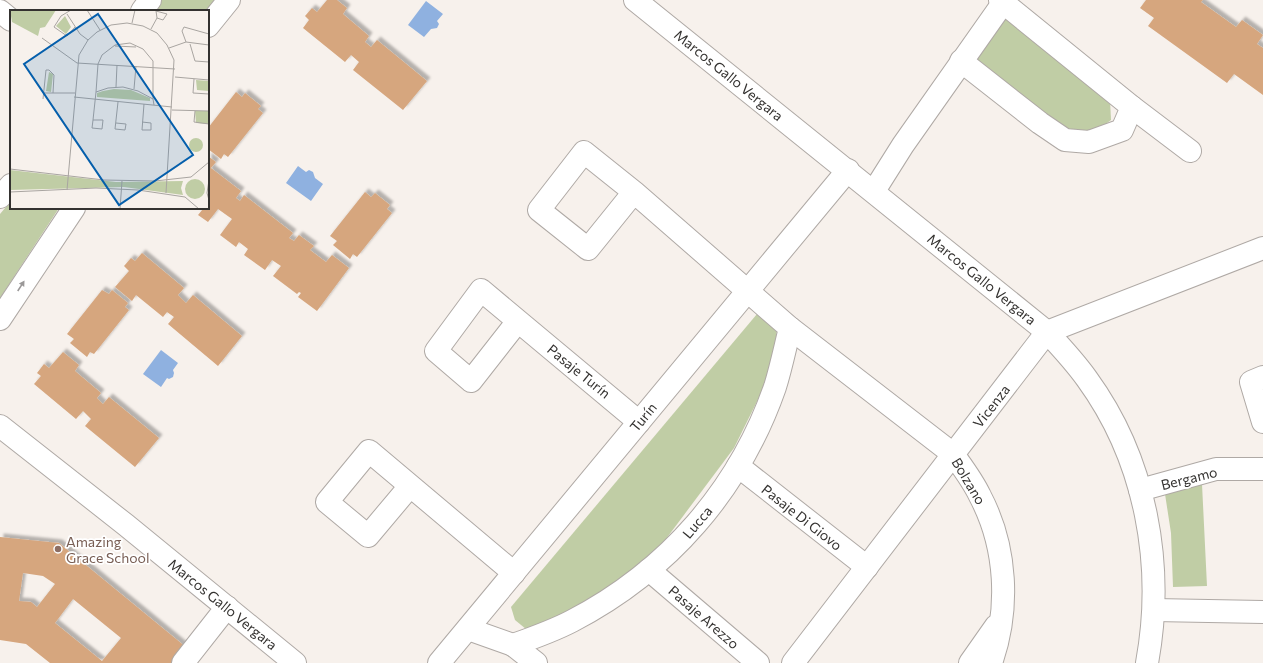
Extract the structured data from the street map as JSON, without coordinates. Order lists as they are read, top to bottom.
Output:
{
  "streets": {
    "street": [
      "Marcos Gallo Vergara",
      "Pasaje Turín",
      "Vicenza",
      "Turín",
      "Bergamo",
      "Bolzano",
      "Pasaje Di Giovo",
      "Lucca",
      "Pasaje Arezzo"
    ]
  },
  "crossings": [
    ["Marcos Gallo Vergara", "Vicenza"],
    ["Marcos Gallo Vergara", "Turín"],
    ["Marcos Gallo Vergara", "Bergamo"],
    ["Pasaje Turín", "Turín"],
    ["Vicenza", "Bolzano"],
    ["Vicenza", "Pasaje Di Giovo"],
    ["Bolzano", "Lucca"],
    ["Pasaje Di Giovo", "Lucca"],
    ["Lucca", "Pasaje Arezzo"]
  ],
  "places": ["Amazing Grace School"]
}
